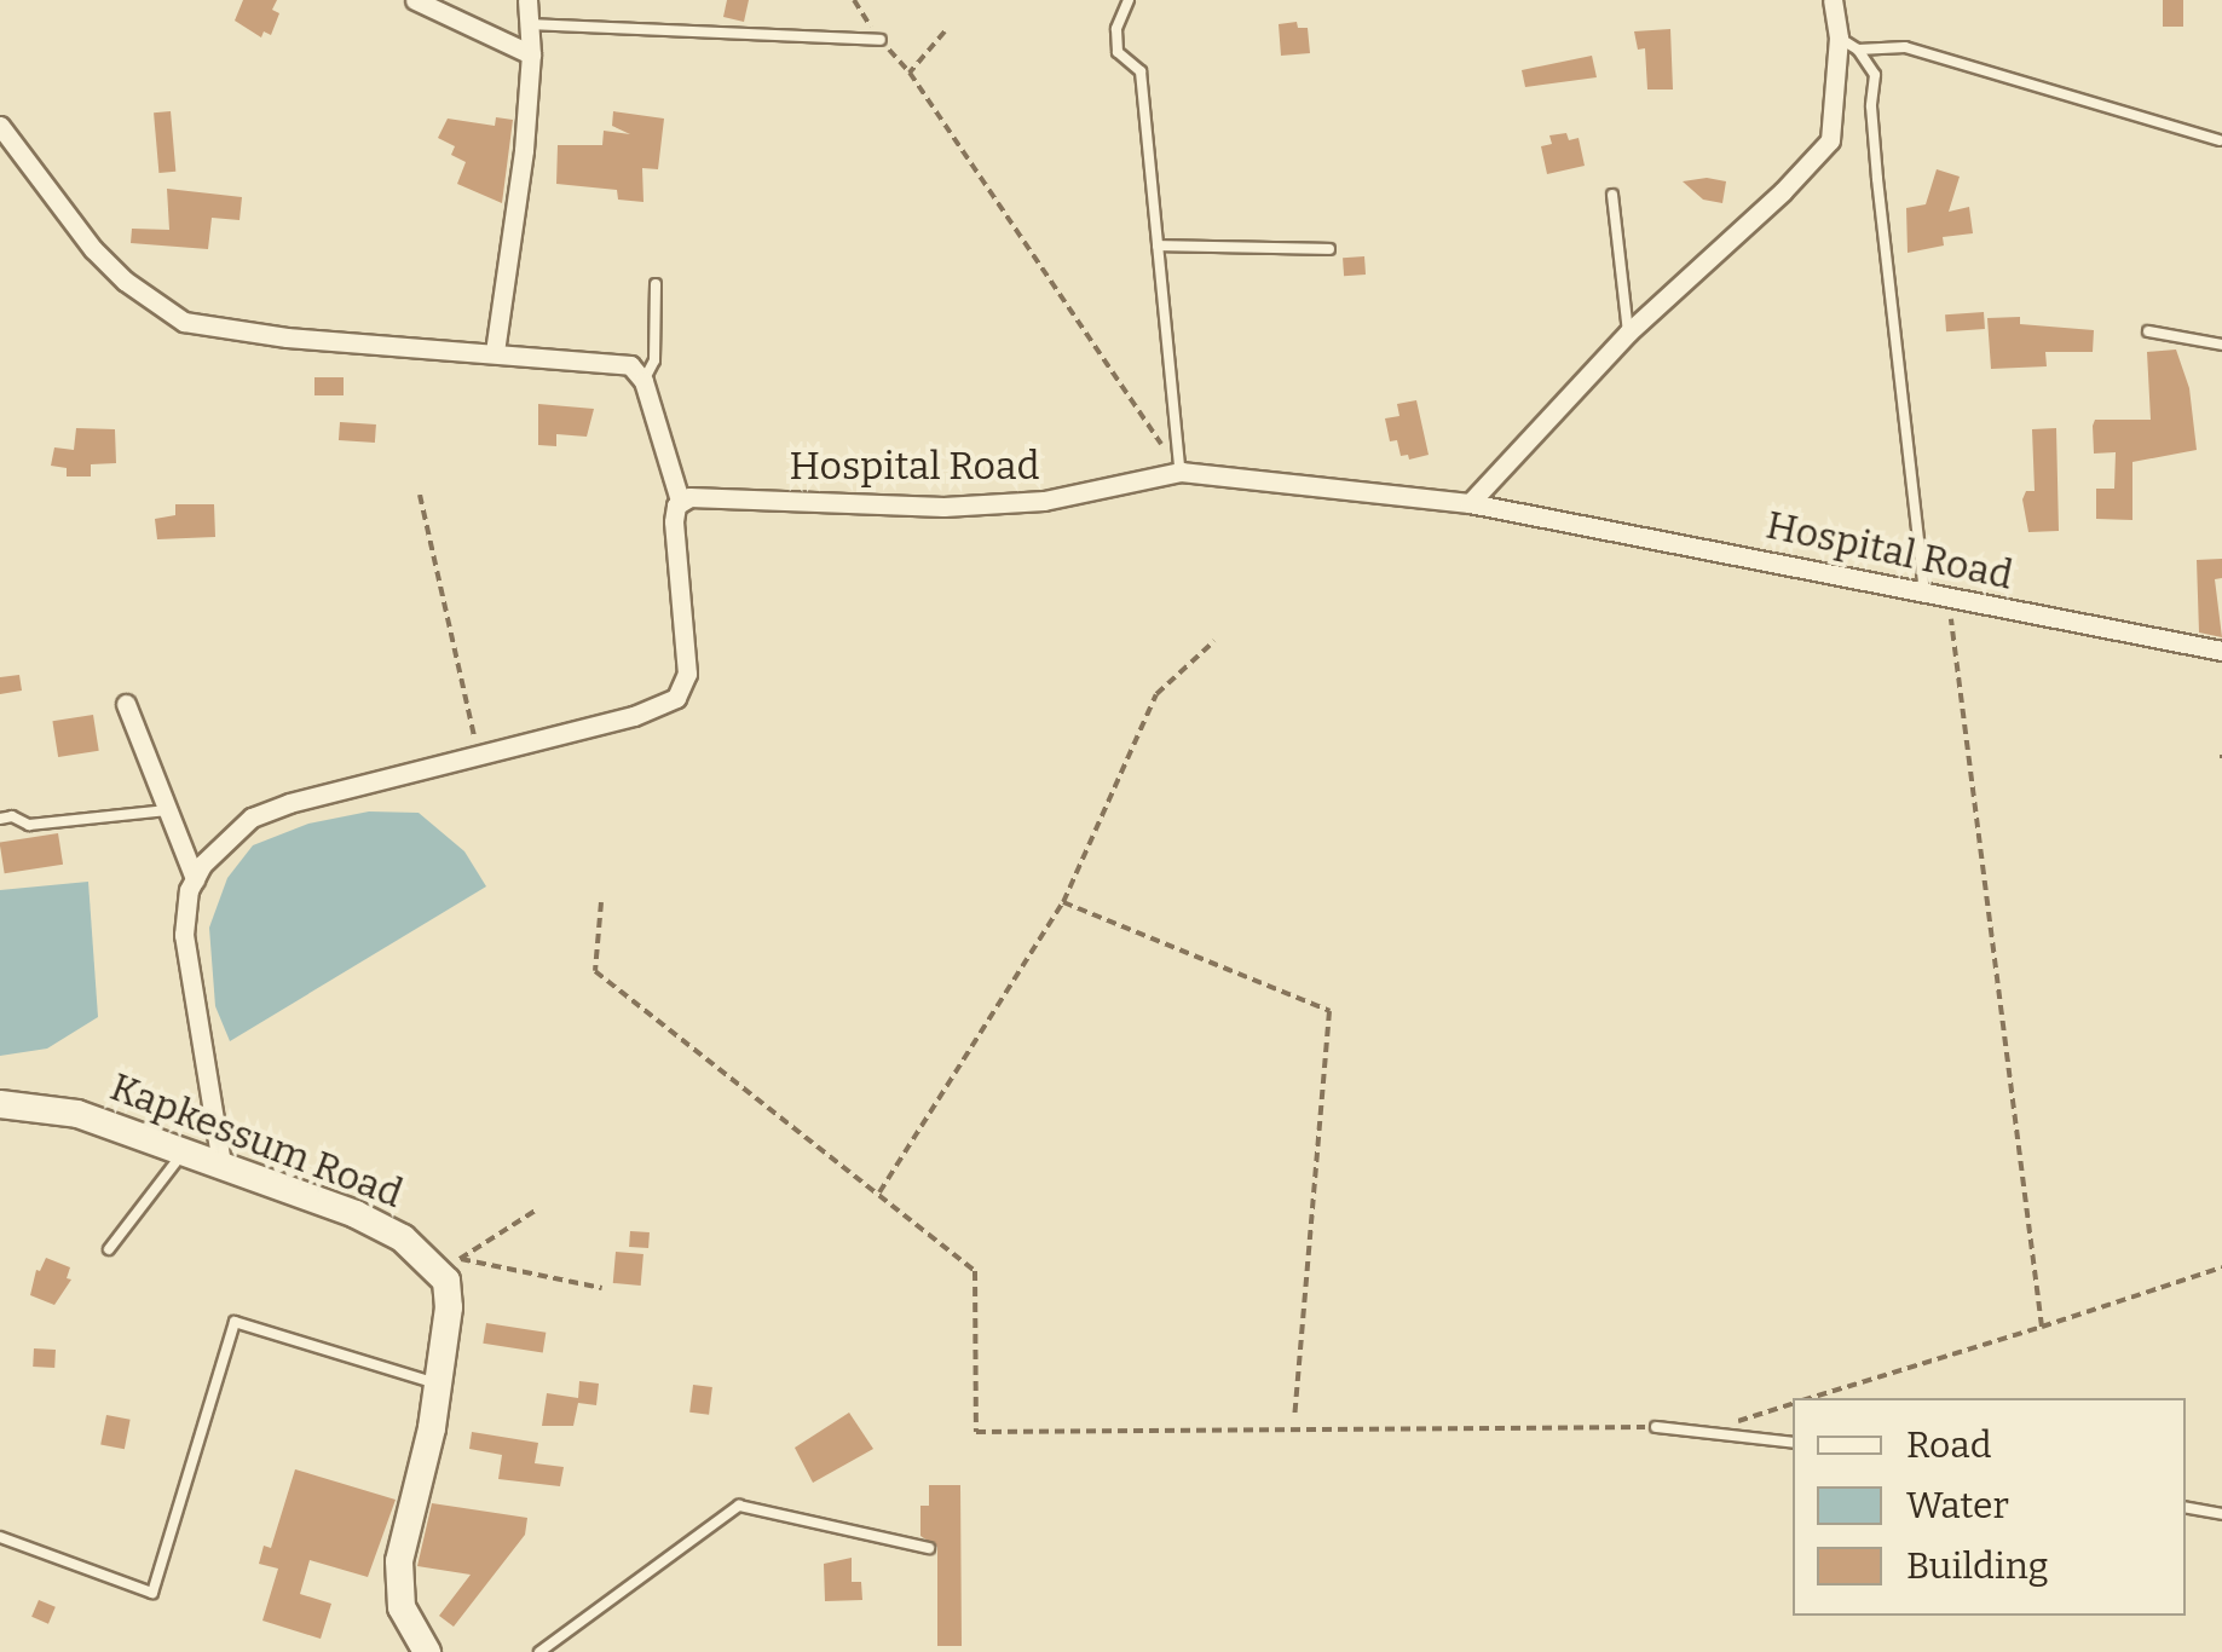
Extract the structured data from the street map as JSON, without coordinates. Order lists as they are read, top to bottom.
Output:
{
  "streets": {
    "street": ["Hospital Road", "Kapkessum Road"]
  },
  "legend": ["Road", "Water", "Building"]
}
